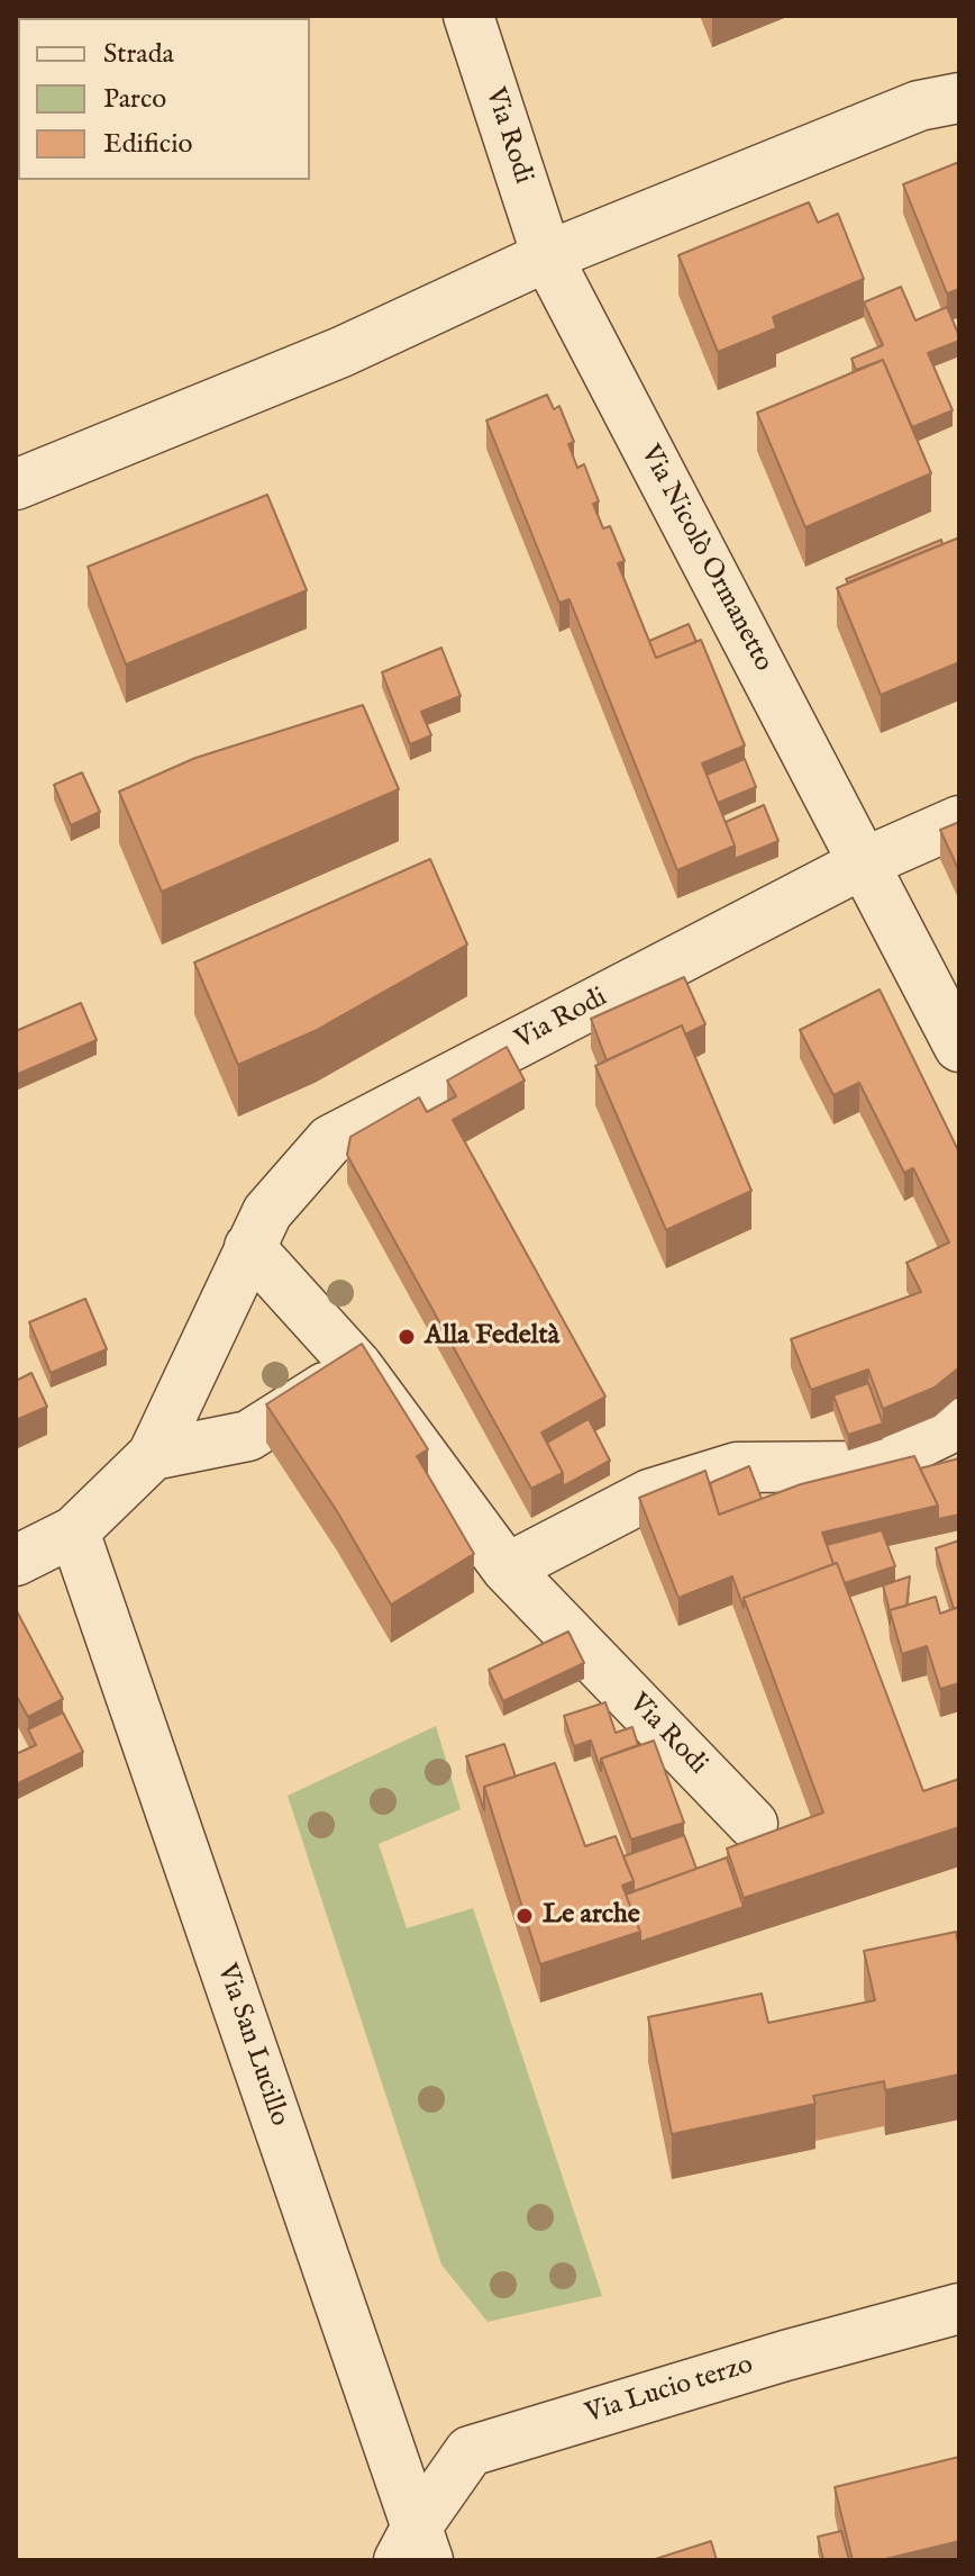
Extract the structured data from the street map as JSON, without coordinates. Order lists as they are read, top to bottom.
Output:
{
  "streets": {
    "street": [
      "Via Rodi",
      "Via Nicolò Ormanetto",
      "Via San Lucillo",
      "Via Lucio terzo"
    ]
  },
  "crossings": [
    ["Via Rodi", "Via Nicolò Ormanetto"],
    ["Via Rodi", "Via San Lucillo"],
    ["Via San Lucillo", "Via Lucio terzo"]
  ],
  "places": ["Alla Fedeltà", "Le arche"],
  "legend": ["Strada", "Parco", "Edificio"]
}
